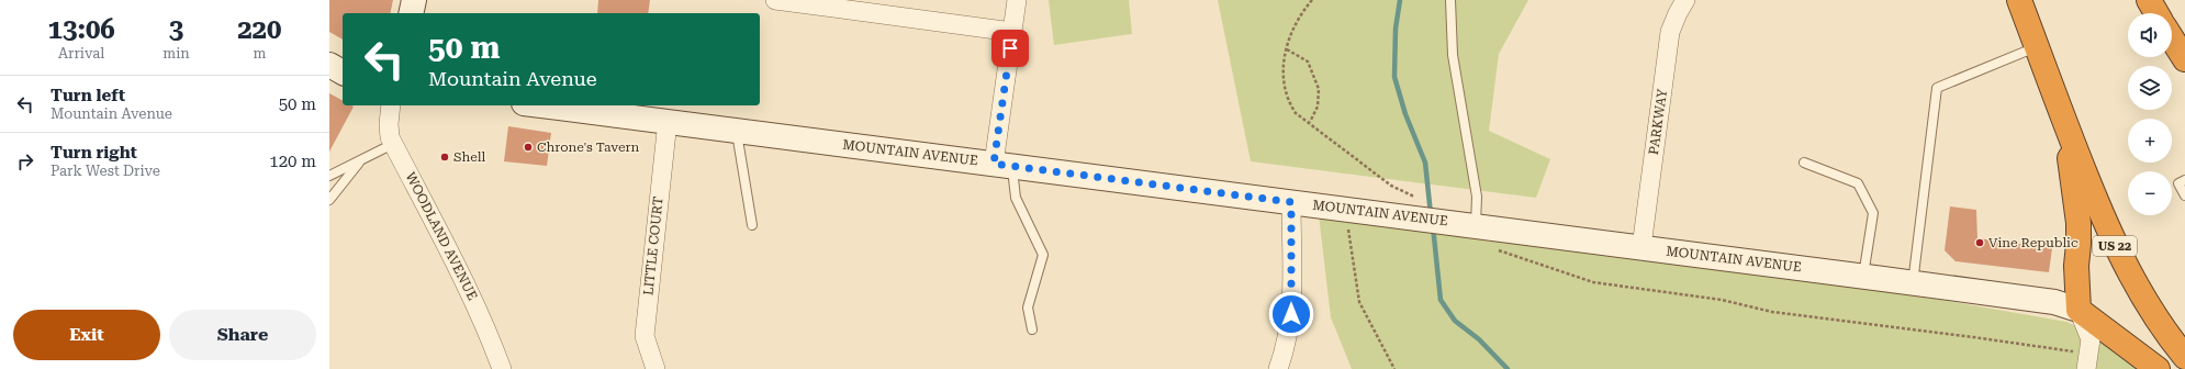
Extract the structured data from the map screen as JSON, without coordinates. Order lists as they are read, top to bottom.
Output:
{
  "streets": {
    "highway": ["US 22"],
    "street": [
      "PARKWAY",
      "MOUNTAIN AVENUE",
      "WOODLAND AVENUE",
      "LITTLE COURT"
    ]
  },
  "crossings": [
    ["PARKWAY", "MOUNTAIN AVENUE"],
    ["MOUNTAIN AVENUE", "LITTLE COURT"]
  ],
  "places": ["Chrone's Tavern", "Shell", "Vine Republic"],
  "page": {
    "eta": [
      "13:06",
      "Arrival",
      "3",
      "min",
      "220",
      "m"
    ],
    "map_buttons": ["+", "−"],
    "turn": ["50 m", "Mountain Avenue"],
    "list": [
      {
        "name": "Turn left",
        "note": "Mountain Avenue",
        "value": "50 m"
      },
      {
        "name": "Turn right",
        "note": "Park West Drive",
        "value": "120 m"
      }
    ],
    "buttons": ["Exit", "Share"]
  }
}
